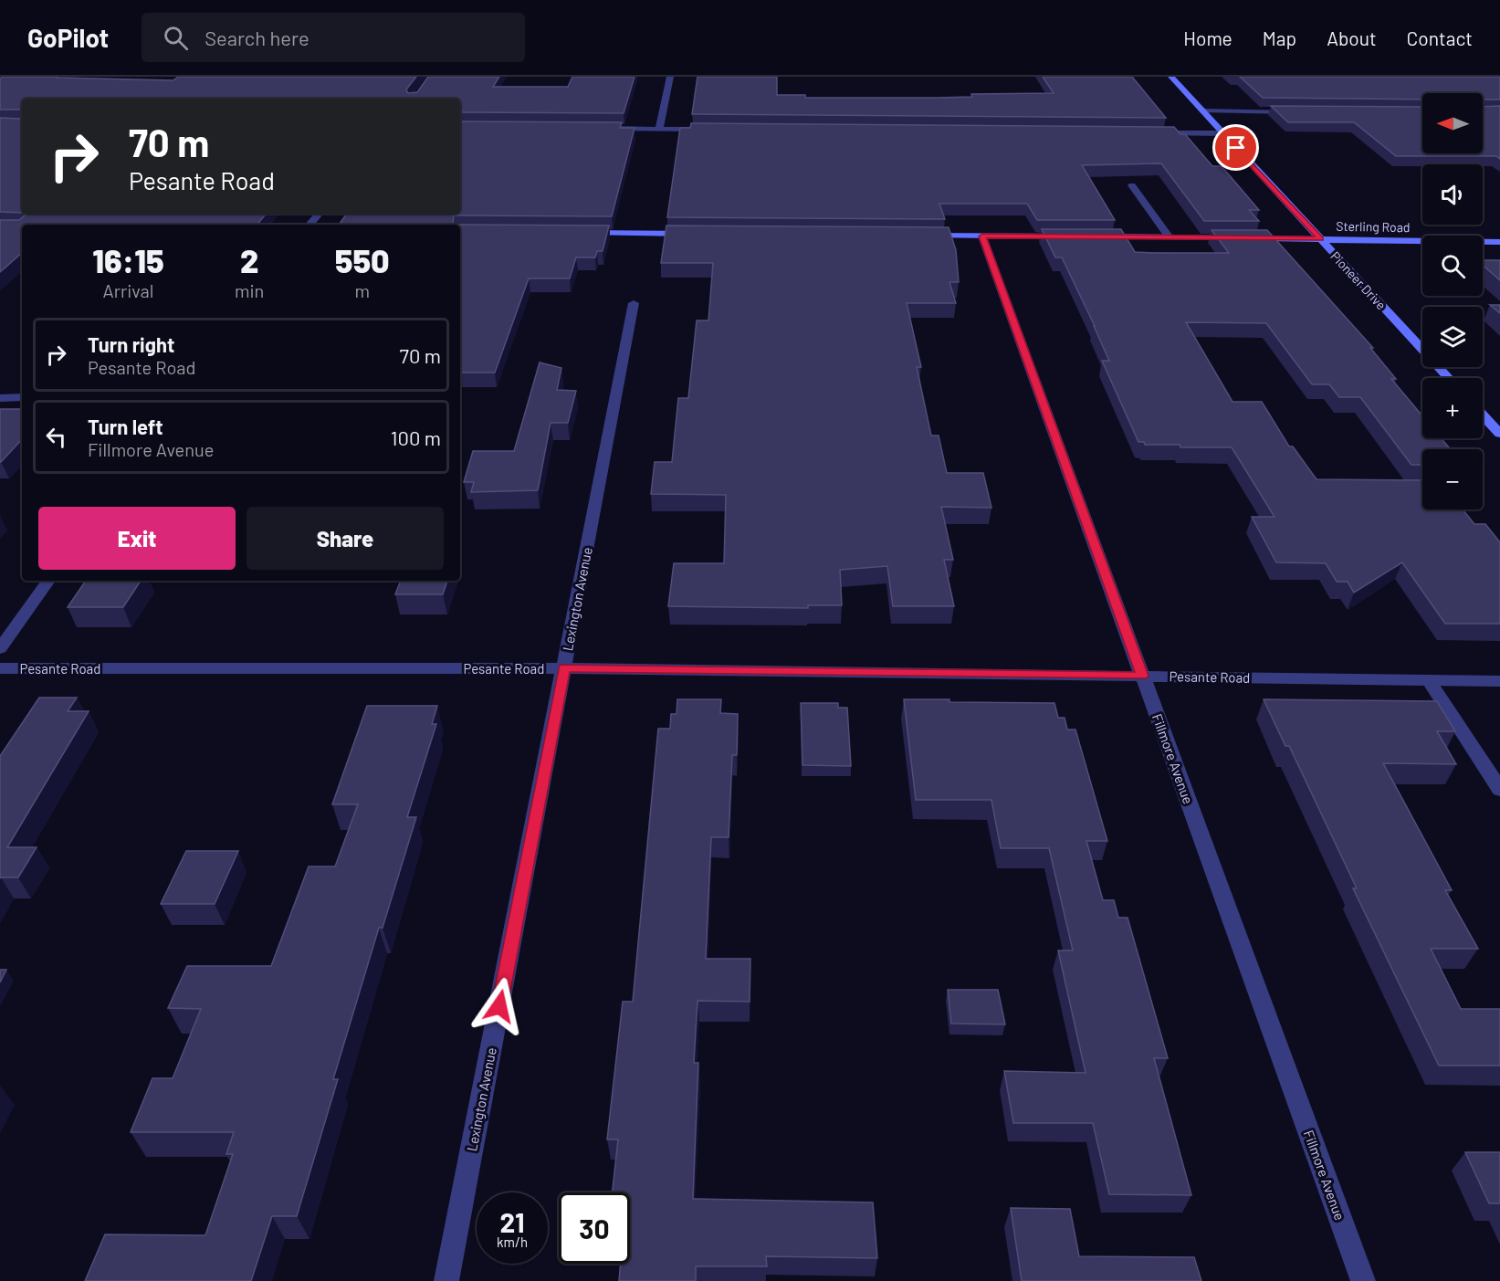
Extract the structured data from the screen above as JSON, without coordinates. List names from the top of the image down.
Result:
{
  "streets": {
    "street": [
      "Sterling Road",
      "Pioneer Drive",
      "Lexington Avenue",
      "Pesante Road",
      "Fillmore Avenue"
    ]
  },
  "crossings": [
    ["Sterling Road", "Pioneer Drive"],
    ["Lexington Avenue", "Pesante Road"],
    ["Pesante Road", "Fillmore Avenue"]
  ],
  "north": "left",
  "page": {
    "header": "GoPilot",
    "search": "Search here",
    "nav": [
      "Home",
      "Map",
      "About",
      "Contact"
    ],
    "map_buttons": ["+", "−"],
    "turn": ["70 m", "Pesante Road"],
    "eta": [
      "16:15",
      "Arrival",
      "2",
      "min",
      "550",
      "m"
    ],
    "list": [
      {
        "name": "Turn right",
        "note": "Pesante Road",
        "value": "70 m"
      },
      {
        "name": "Turn left",
        "note": "Fillmore Avenue",
        "value": "100 m"
      }
    ],
    "buttons": ["Exit", "Share"],
    "speed": "21 km/h",
    "limit": "30"
  }
}
